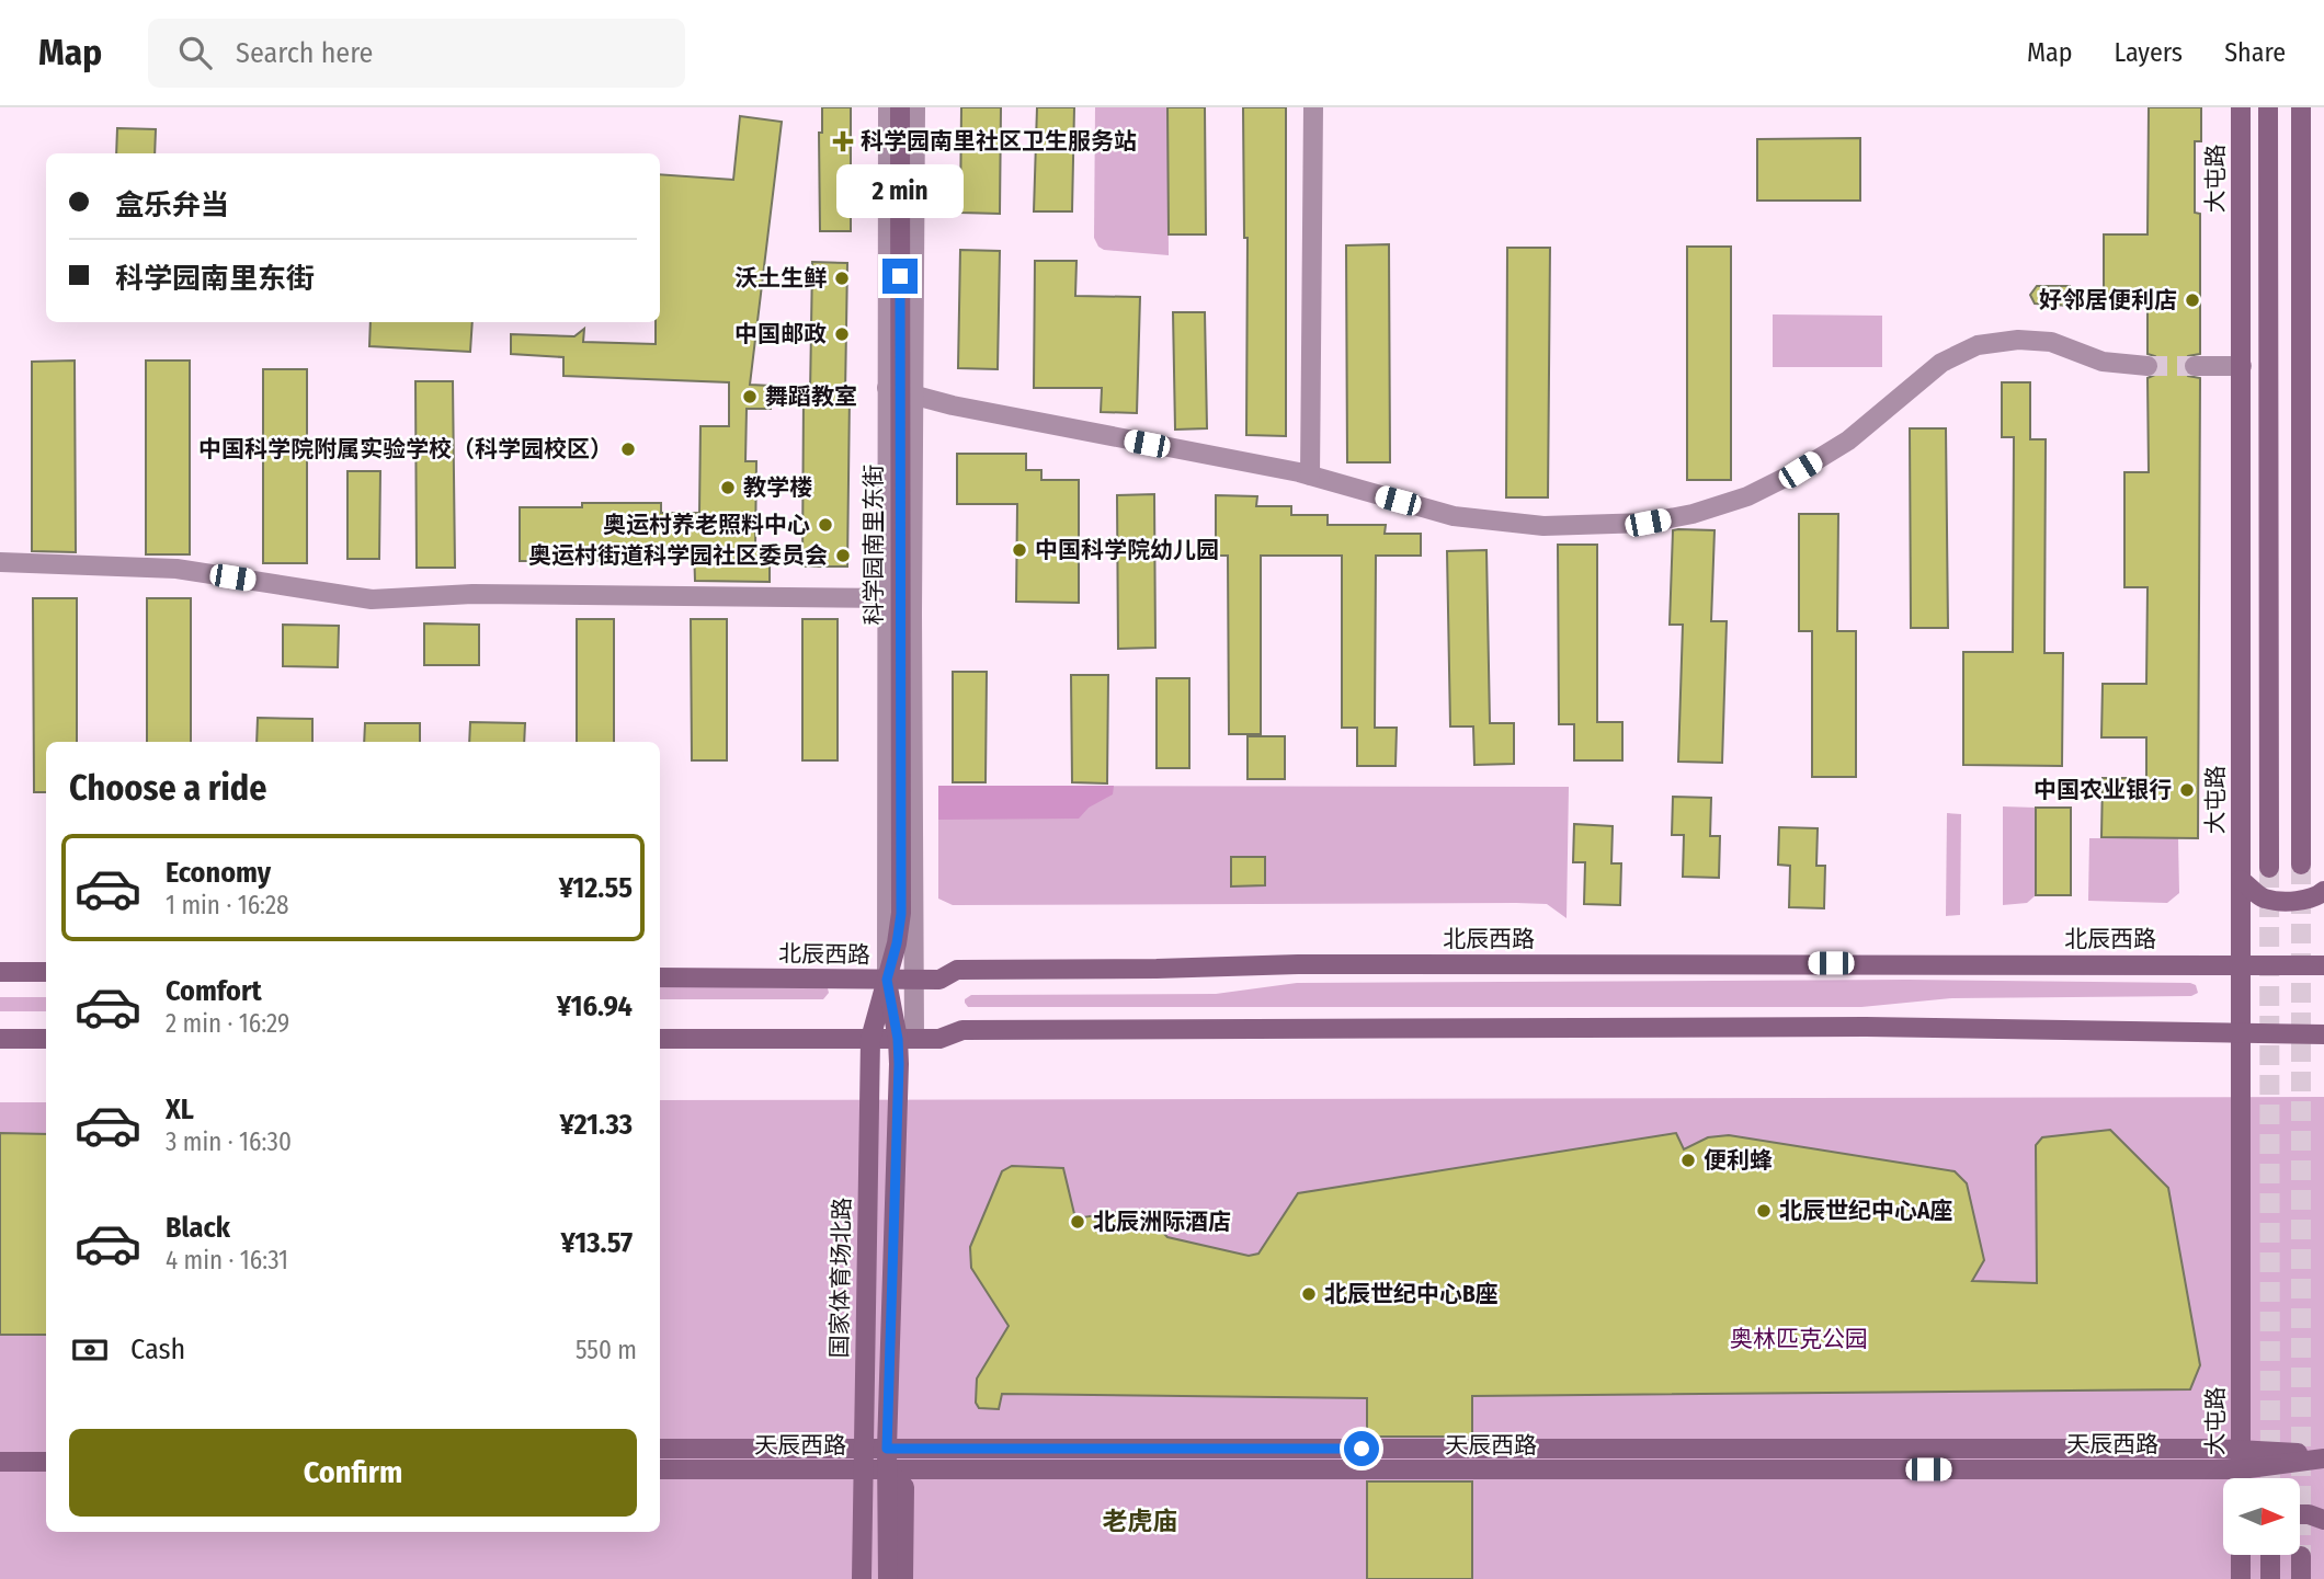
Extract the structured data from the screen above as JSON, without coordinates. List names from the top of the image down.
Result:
{
  "streets": {
    "street": [
      "大屯路",
      "科学园南里东街",
      "北辰西路",
      "国家体育场北路",
      "天辰西路"
    ]
  },
  "crossings": [
    ["大屯路", "北辰西路"],
    ["大屯路", "天辰西路"],
    ["科学园南里东街", "北辰西路"],
    ["国家体育场北路", "天辰西路"]
  ],
  "districts": ["老虎庙"],
  "parks": ["奥林匹克公园"],
  "places": {
    "health": ["科学园南里社区卫生服务站"],
    "other": [
      "沃土生鲜",
      "好邻居便利店",
      "中国邮政",
      "舞蹈教室",
      "中国科学院附属实验学校（科学园校区）",
      "教学楼",
      "奥运村养老照料中心",
      "中国科学院幼儿园",
      "奥运村街道科学园社区委员会",
      "中国农业银行",
      "便利蜂",
      "北辰世纪中心A座",
      "北辰洲际酒店",
      "北辰世纪中心B座"
    ]
  },
  "north": "right",
  "page": {
    "header": "Map",
    "search": "Search here",
    "nav": ["Map", "Layers", "Share"],
    "banner": ["盒乐弁当", "科学园南里东街"],
    "bubble": "2 min",
    "heading": "Choose a ride",
    "list": [
      {
        "name": "Economy",
        "note": "1 min · 16:28",
        "value": "¥12.55"
      },
      {
        "name": "Comfort",
        "note": "2 min · 16:29",
        "value": "¥16.94"
      },
      {
        "name": "XL",
        "note": "3 min · 16:30",
        "value": "¥21.33"
      },
      {
        "name": "Black",
        "note": "4 min · 16:31",
        "value": "¥13.57"
      }
    ],
    "pay": ["Cash", "550 m"],
    "buttons": "Confirm"
  }
}
